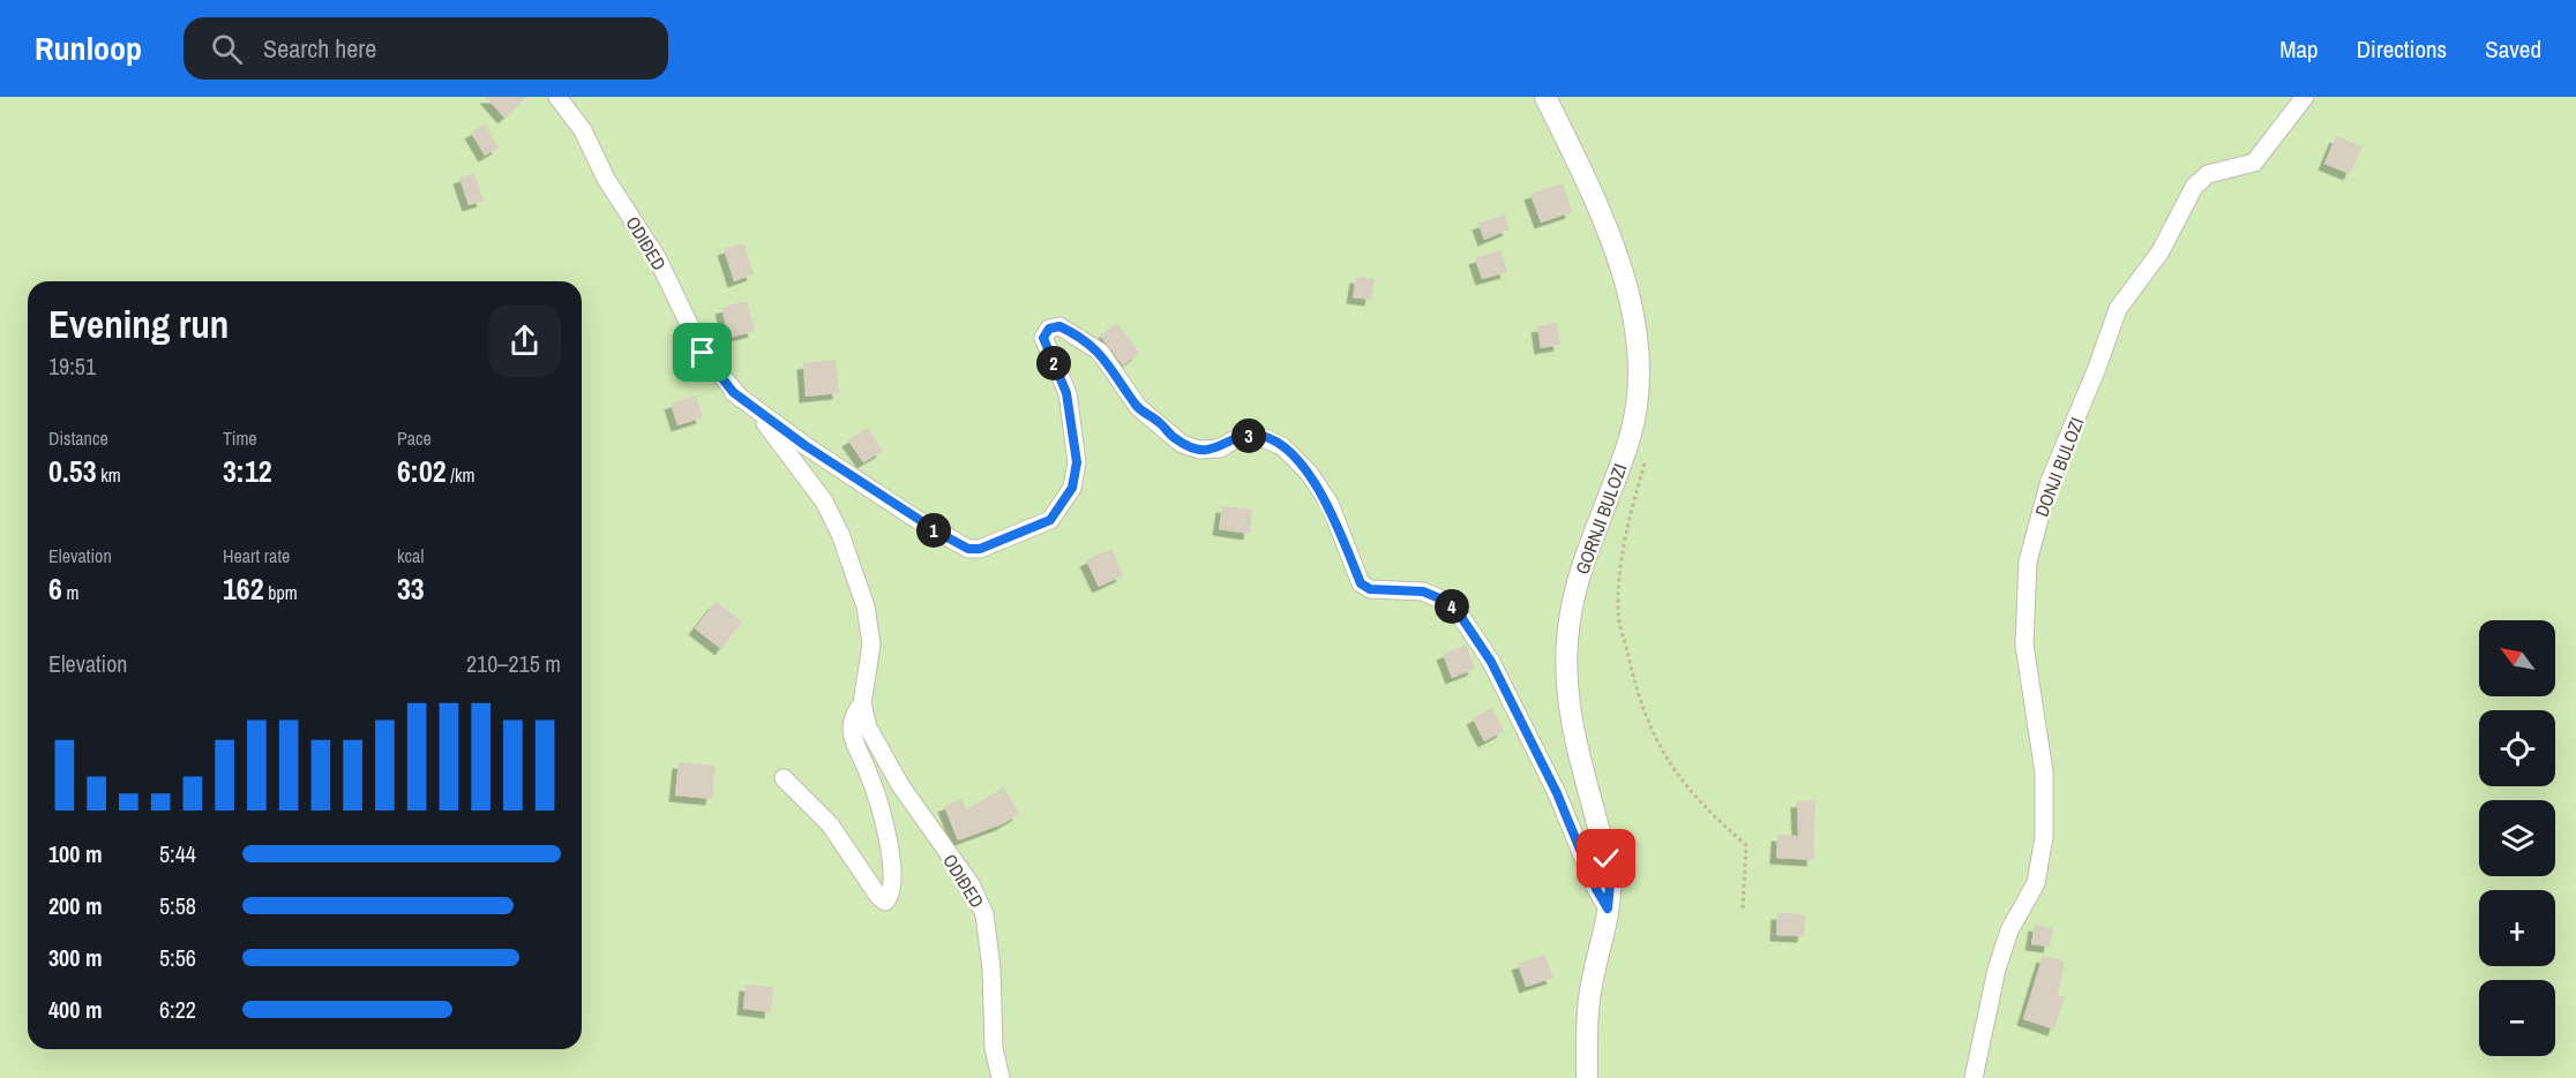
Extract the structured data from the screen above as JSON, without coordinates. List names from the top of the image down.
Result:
{
  "streets": {
    "street": ["ODIĐED", "DONJI BULOZI", "GORNJI BULOZI"]
  },
  "crossings": [
    ["ODIĐED", "GORNJI BULOZI"]
  ],
  "north": "top left",
  "page": {
    "header": "Runloop",
    "search": "Search here",
    "nav": ["Map", "Directions", "Saved"],
    "heading": ["Evening run", "19:51"],
    "pins": [
      "2",
      "3",
      "1",
      "4"
    ],
    "stats": [
      ["Distance", "0.53 km"],
      ["Time", "3:12"],
      ["Pace", "6:02 /km"],
      ["Elevation", "6 m"],
      ["Heart rate", "162 bpm"],
      ["kcal", "33"]
    ],
    "map_buttons": ["+", "−"],
    "chart": ["Elevation", "210–215 m"],
    "list": [
      {
        "name": "100 m",
        "note": "5:44"
      },
      {
        "name": "200 m",
        "note": "5:58"
      },
      {
        "name": "300 m",
        "note": "5:56"
      },
      {
        "name": "400 m",
        "note": "6:22"
      }
    ]
  }
}
